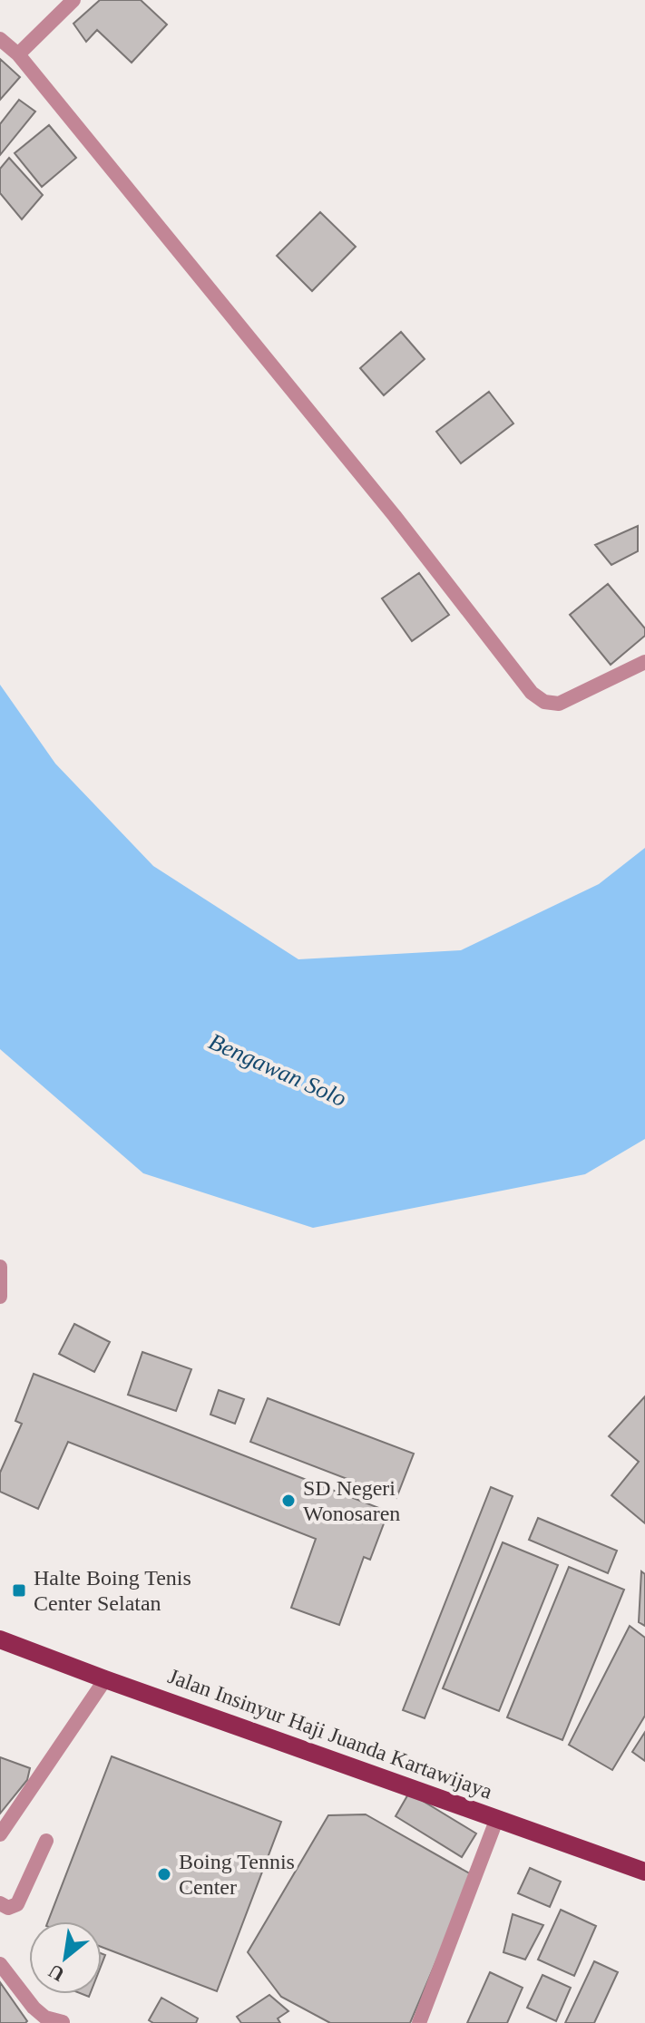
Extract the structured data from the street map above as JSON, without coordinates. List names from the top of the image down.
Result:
{
  "streets": {
    "main road": ["Jalan Insinyur Haji Juanda Kartawijaya"]
  },
  "water": ["Bengawan Solo"],
  "places": {
    "other": ["SD Negeri Wonosaren", "Boing Tennis Center"],
    "transit": ["Halte Boing Tenis Center Selatan"]
  },
  "north": "bottom left"
}
